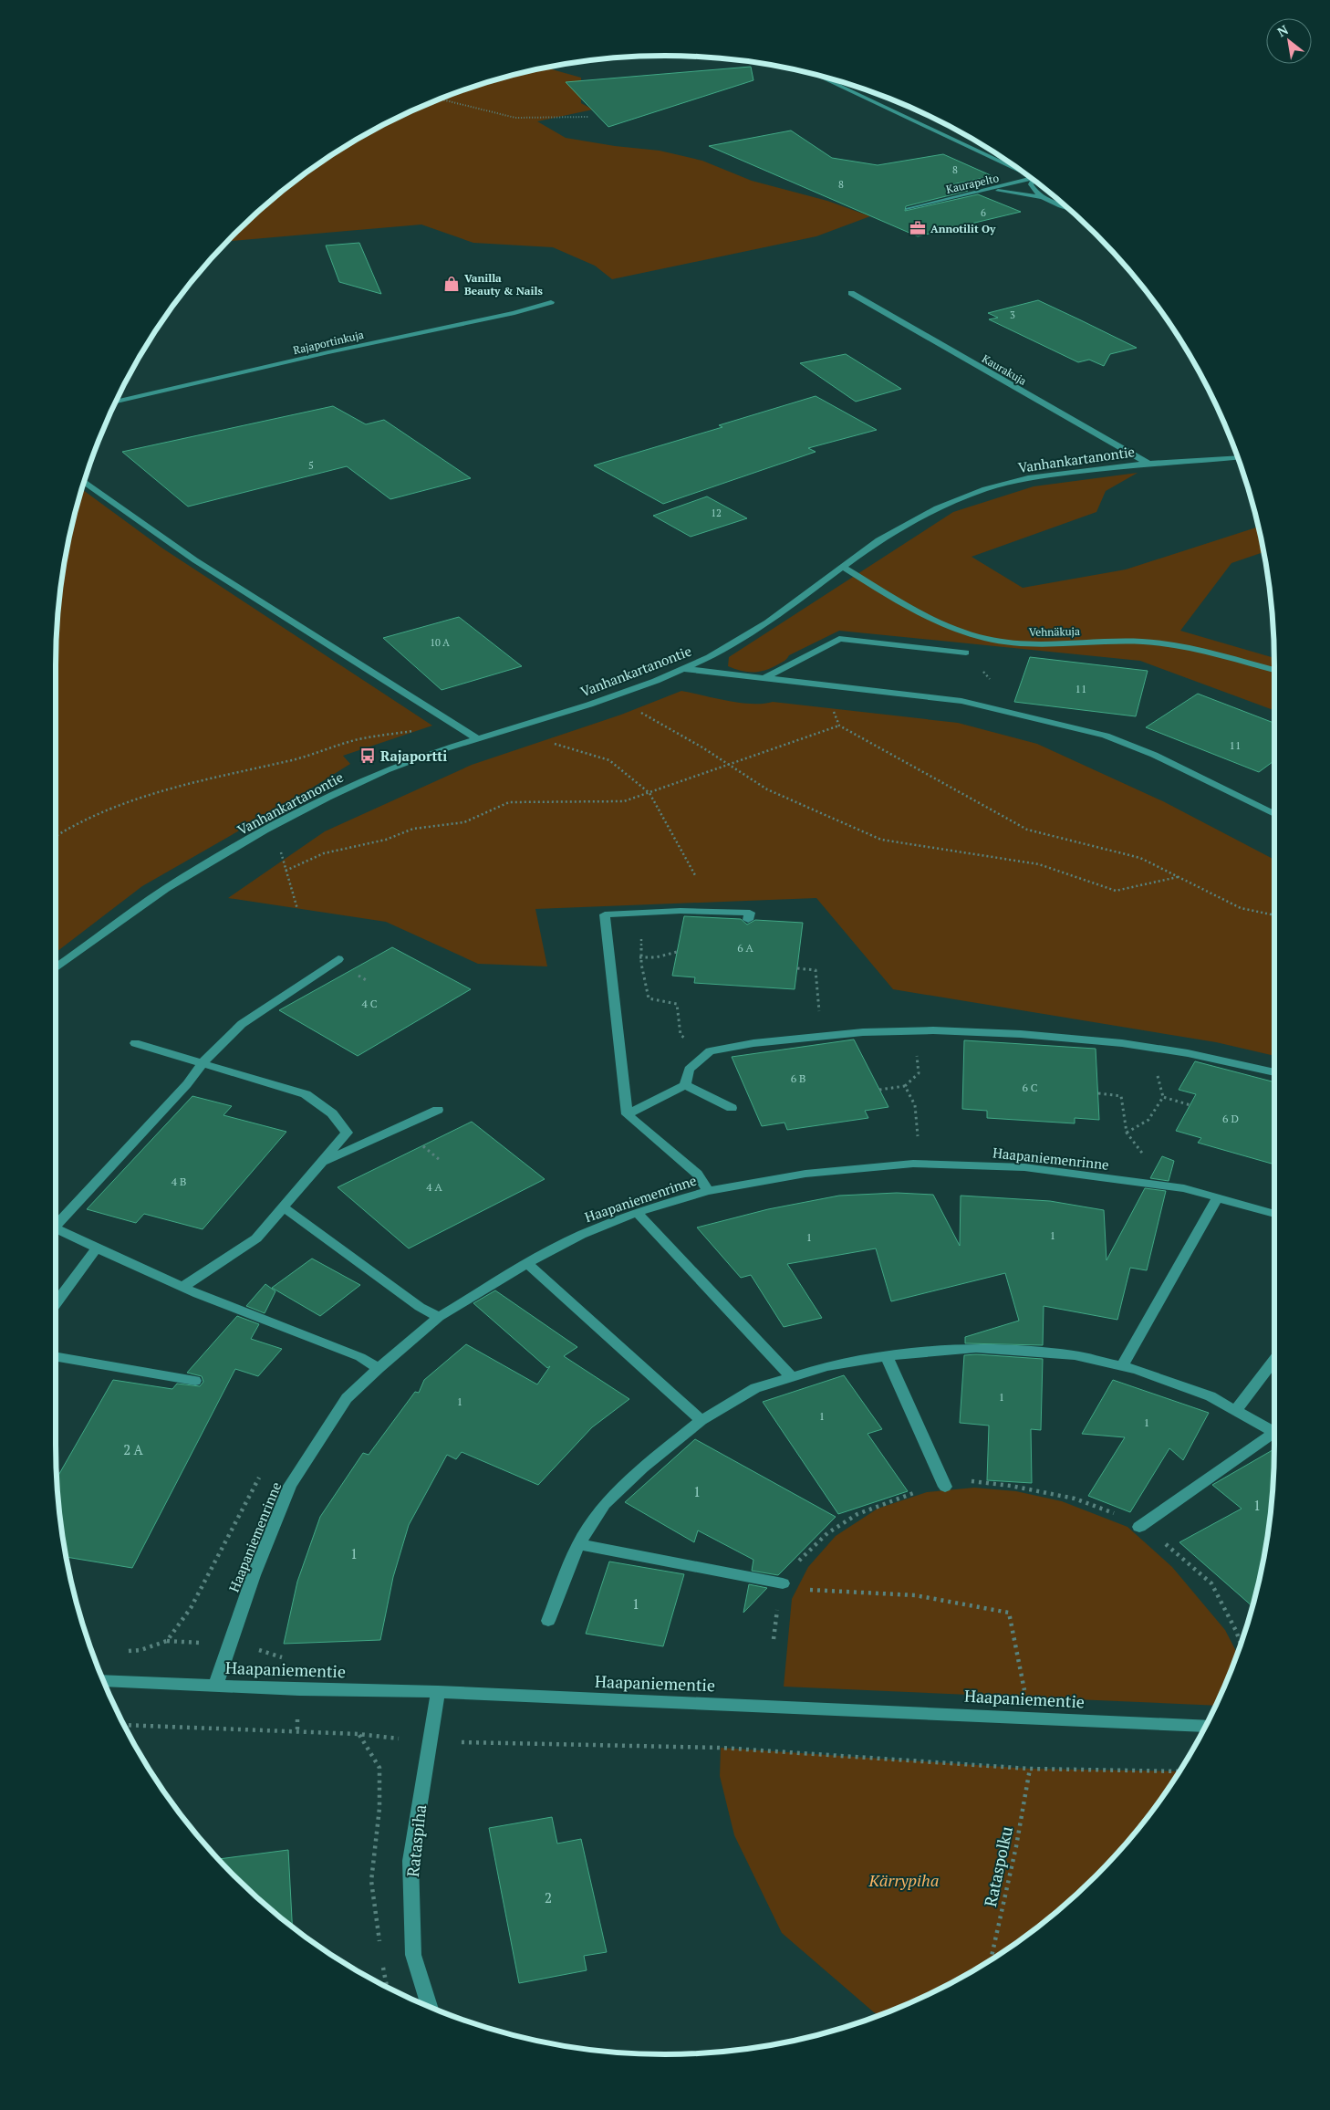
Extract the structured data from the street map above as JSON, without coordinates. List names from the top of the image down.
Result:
{
  "streets": {
    "street": [
      "Kaurapelto",
      "Rajaportinkuja",
      "Kaurakuja",
      "Vanhankartanontie",
      "Vehnäkuja",
      "Haapaniemenrinne",
      "Haapaniementie",
      "Rataspiha"
    ],
    "path": ["Rataspolku"]
  },
  "crossings": [
    ["Kaurakuja", "Vanhankartanontie"],
    ["Vanhankartanontie", "Vehnäkuja"],
    ["Haapaniemenrinne", "Haapaniementie"],
    ["Haapaniementie", "Rataspiha"]
  ],
  "parks": ["Kärrypiha"],
  "places": {
    "office": ["Annotilit Oy"],
    "shop": ["Vanilla Beauty & Nails"],
    "bus stop": ["Rajaportti"]
  },
  "house_numbers": [
    "8",
    "8",
    "6",
    "3",
    "5",
    "12",
    "10 A",
    "11",
    "11",
    "6 A",
    "4 C",
    "6 B",
    "6 C",
    "6 D",
    "4 B",
    "4 A",
    "1",
    "1",
    "1",
    "1",
    "1",
    "1",
    "2 A",
    "1",
    "1",
    "1",
    "1",
    "2"
  ],
  "north": "top left"
}
